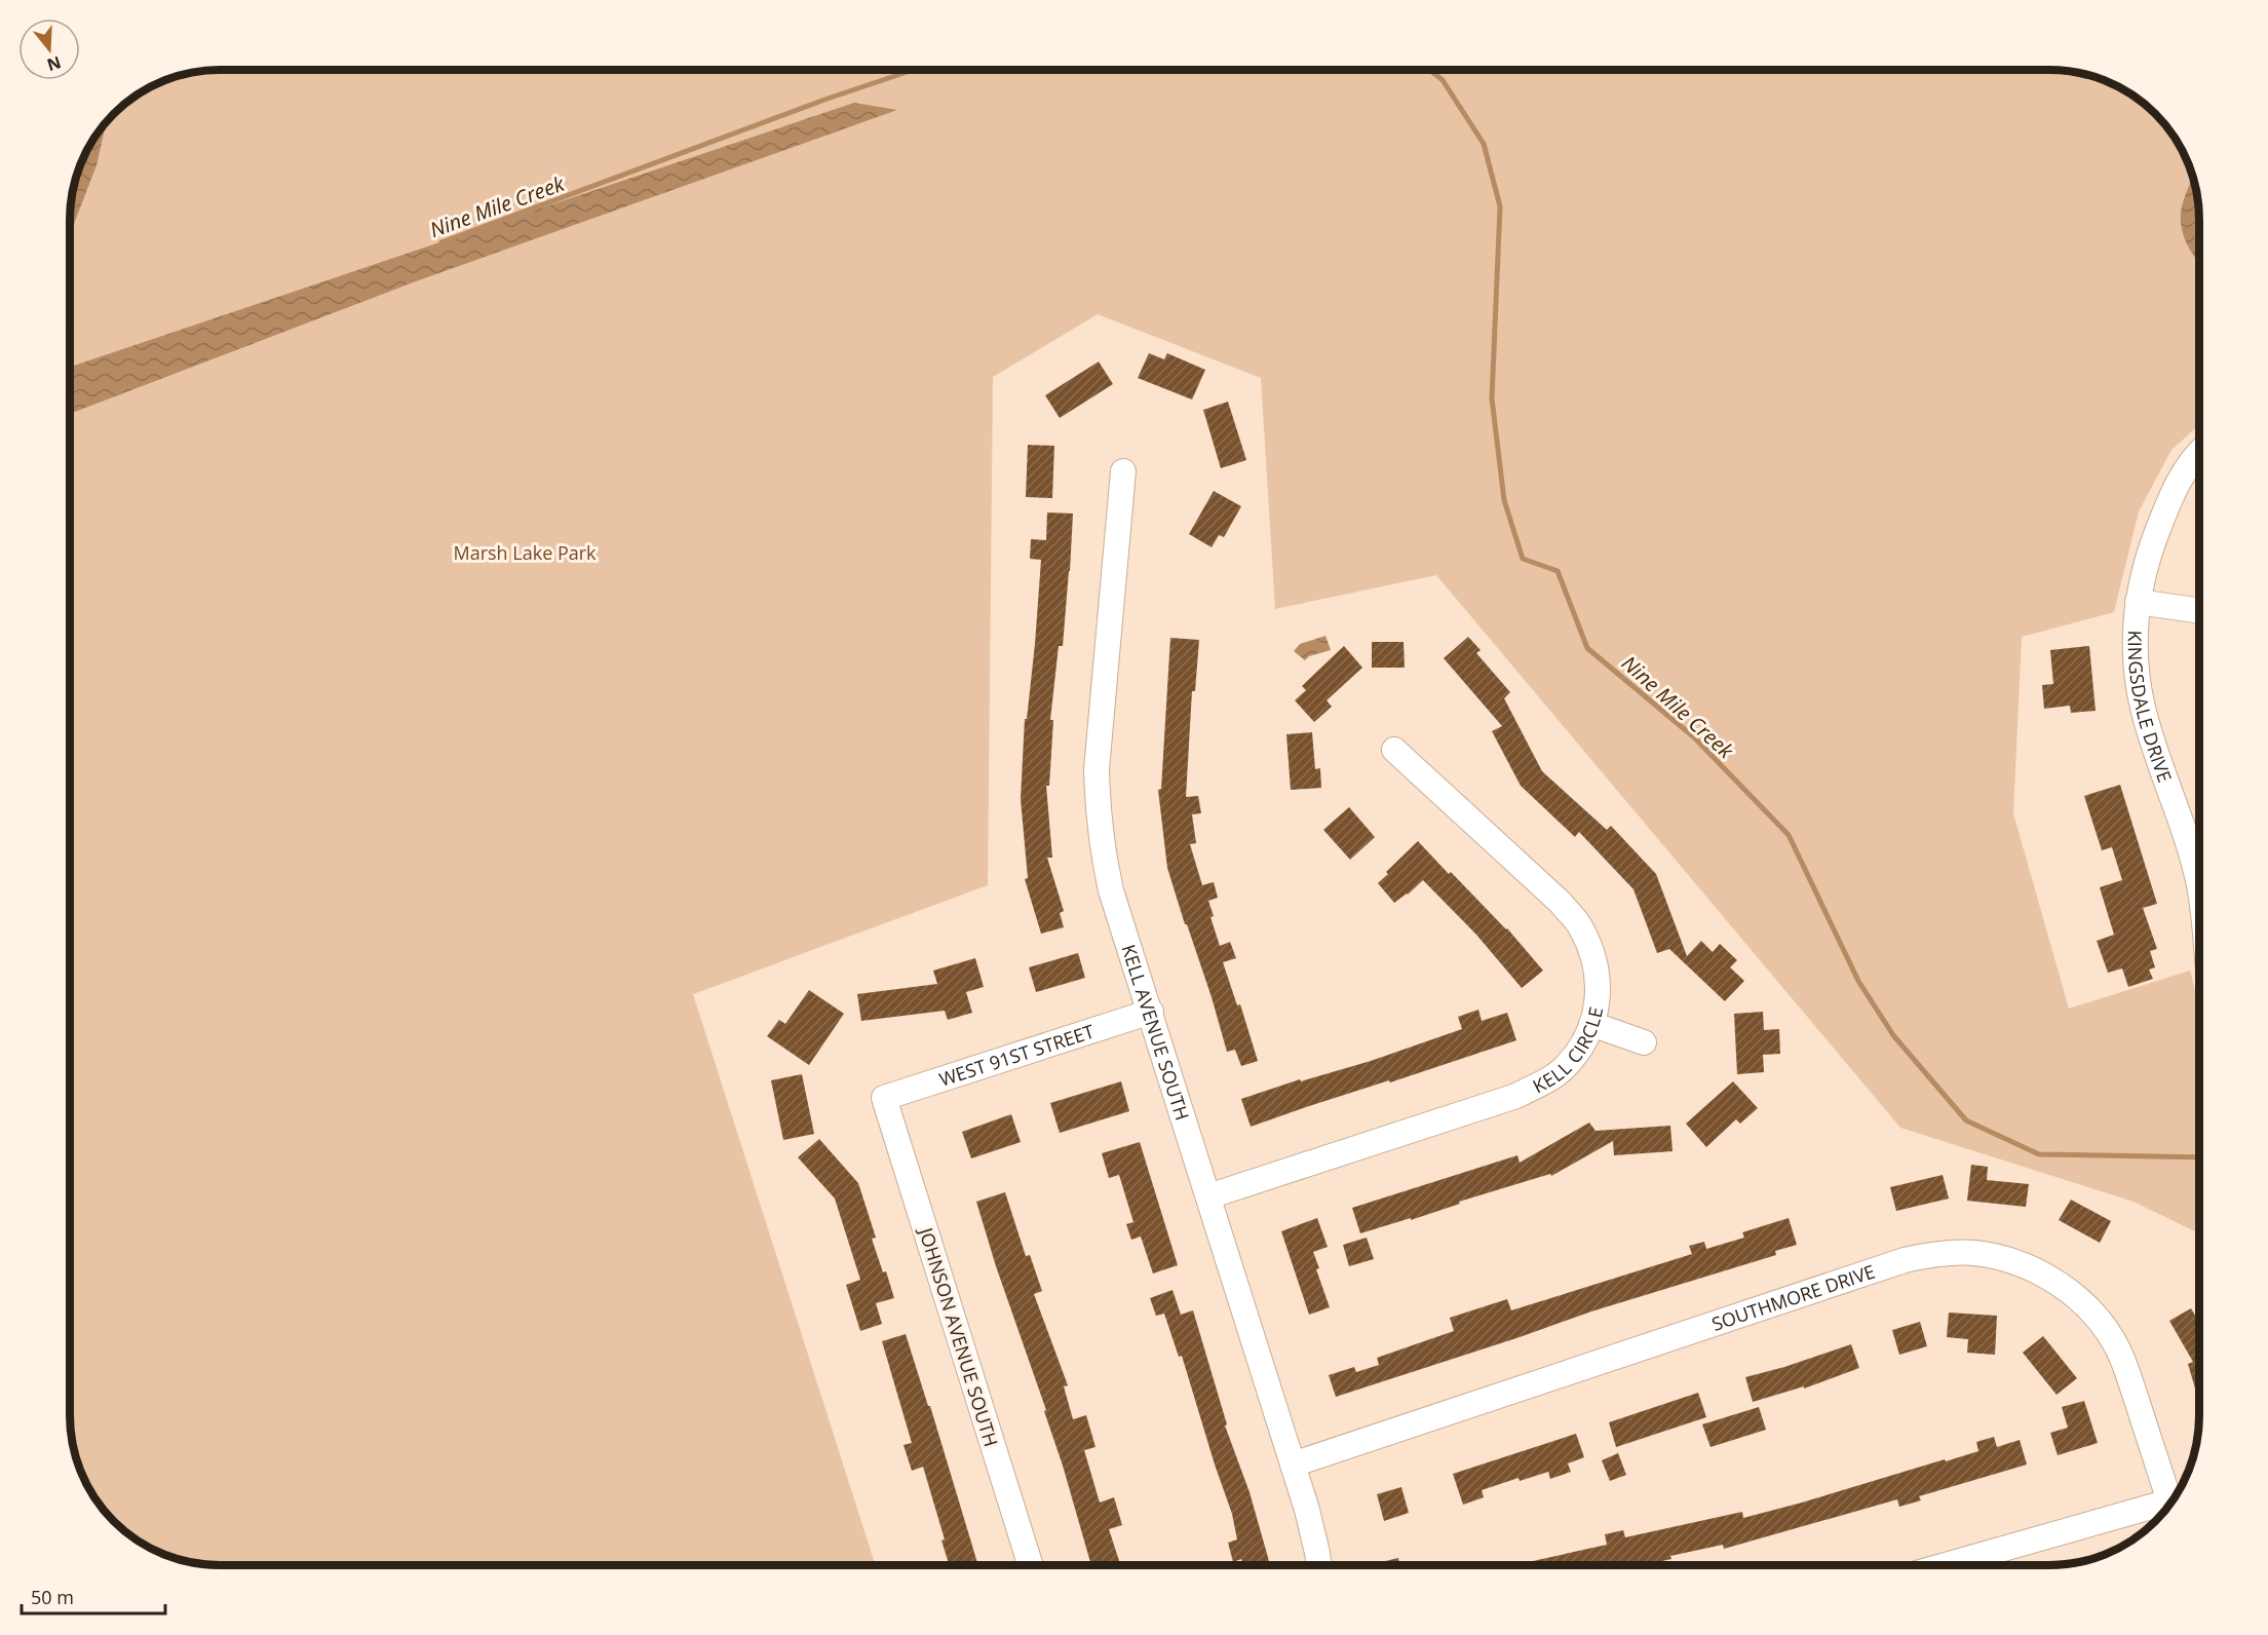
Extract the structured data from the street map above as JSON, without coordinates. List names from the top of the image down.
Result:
{
  "streets": {
    "street": [
      "KINGSDALE DRIVE",
      "KELL AVENUE SOUTH",
      "KELL CIRCLE",
      "WEST 91ST STREET",
      "SOUTHMORE DRIVE",
      "JOHNSON AVENUE SOUTH"
    ]
  },
  "crossings": [
    ["KELL AVENUE SOUTH", "KELL CIRCLE"],
    ["KELL AVENUE SOUTH", "WEST 91ST STREET"],
    ["KELL AVENUE SOUTH", "SOUTHMORE DRIVE"],
    ["WEST 91ST STREET", "JOHNSON AVENUE SOUTH"]
  ],
  "water": ["Nine Mile Creek"],
  "parks": ["Marsh Lake Park"],
  "scale_bar": "50 m",
  "north": "bottom"
}
